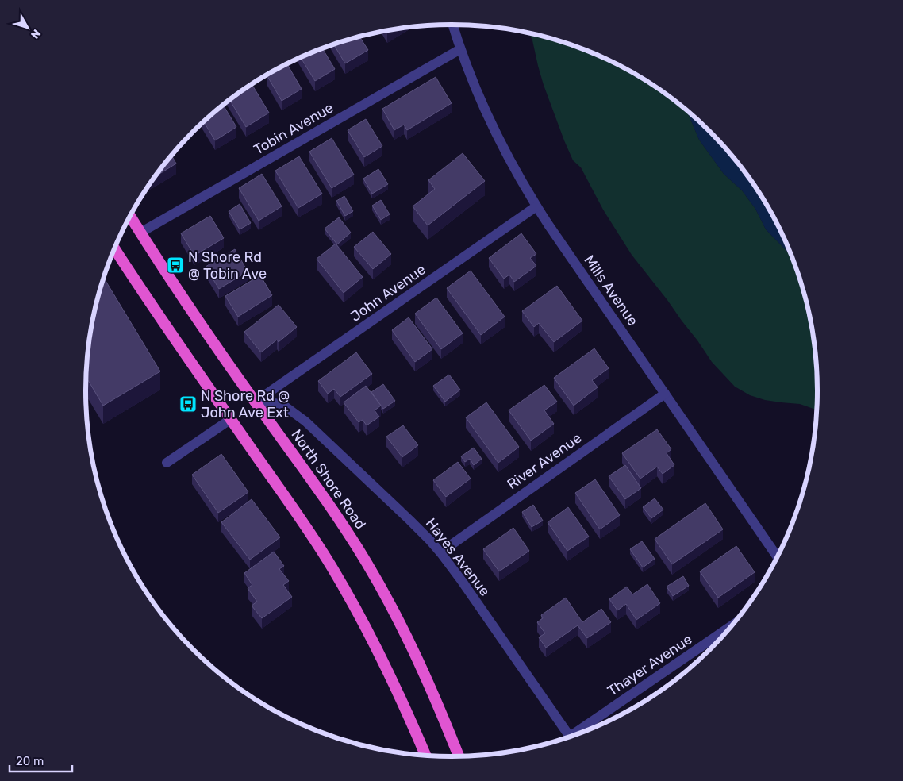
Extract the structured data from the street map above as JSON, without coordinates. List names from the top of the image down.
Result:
{
  "streets": {
    "highway": ["North Shore Road"],
    "street": [
      "Tobin Avenue",
      "Mills Avenue",
      "John Avenue",
      "River Avenue",
      "Hayes Avenue",
      "Thayer Avenue"
    ]
  },
  "crossings": [
    ["Tobin Avenue", "Mills Avenue"],
    ["Tobin Avenue", "North Shore Road"],
    ["Mills Avenue", "John Avenue"],
    ["Mills Avenue", "River Avenue"],
    ["John Avenue", "North Shore Road"],
    ["John Avenue", "Hayes Avenue"],
    ["River Avenue", "Hayes Avenue"],
    ["North Shore Road", "Hayes Avenue"]
  ],
  "places": {
    "bus stop": ["N Shore Rd @ Tobin Ave", "N Shore Rd @ John Ave Ext"]
  },
  "scale_bar": "20 m",
  "north": "bottom right"
}
